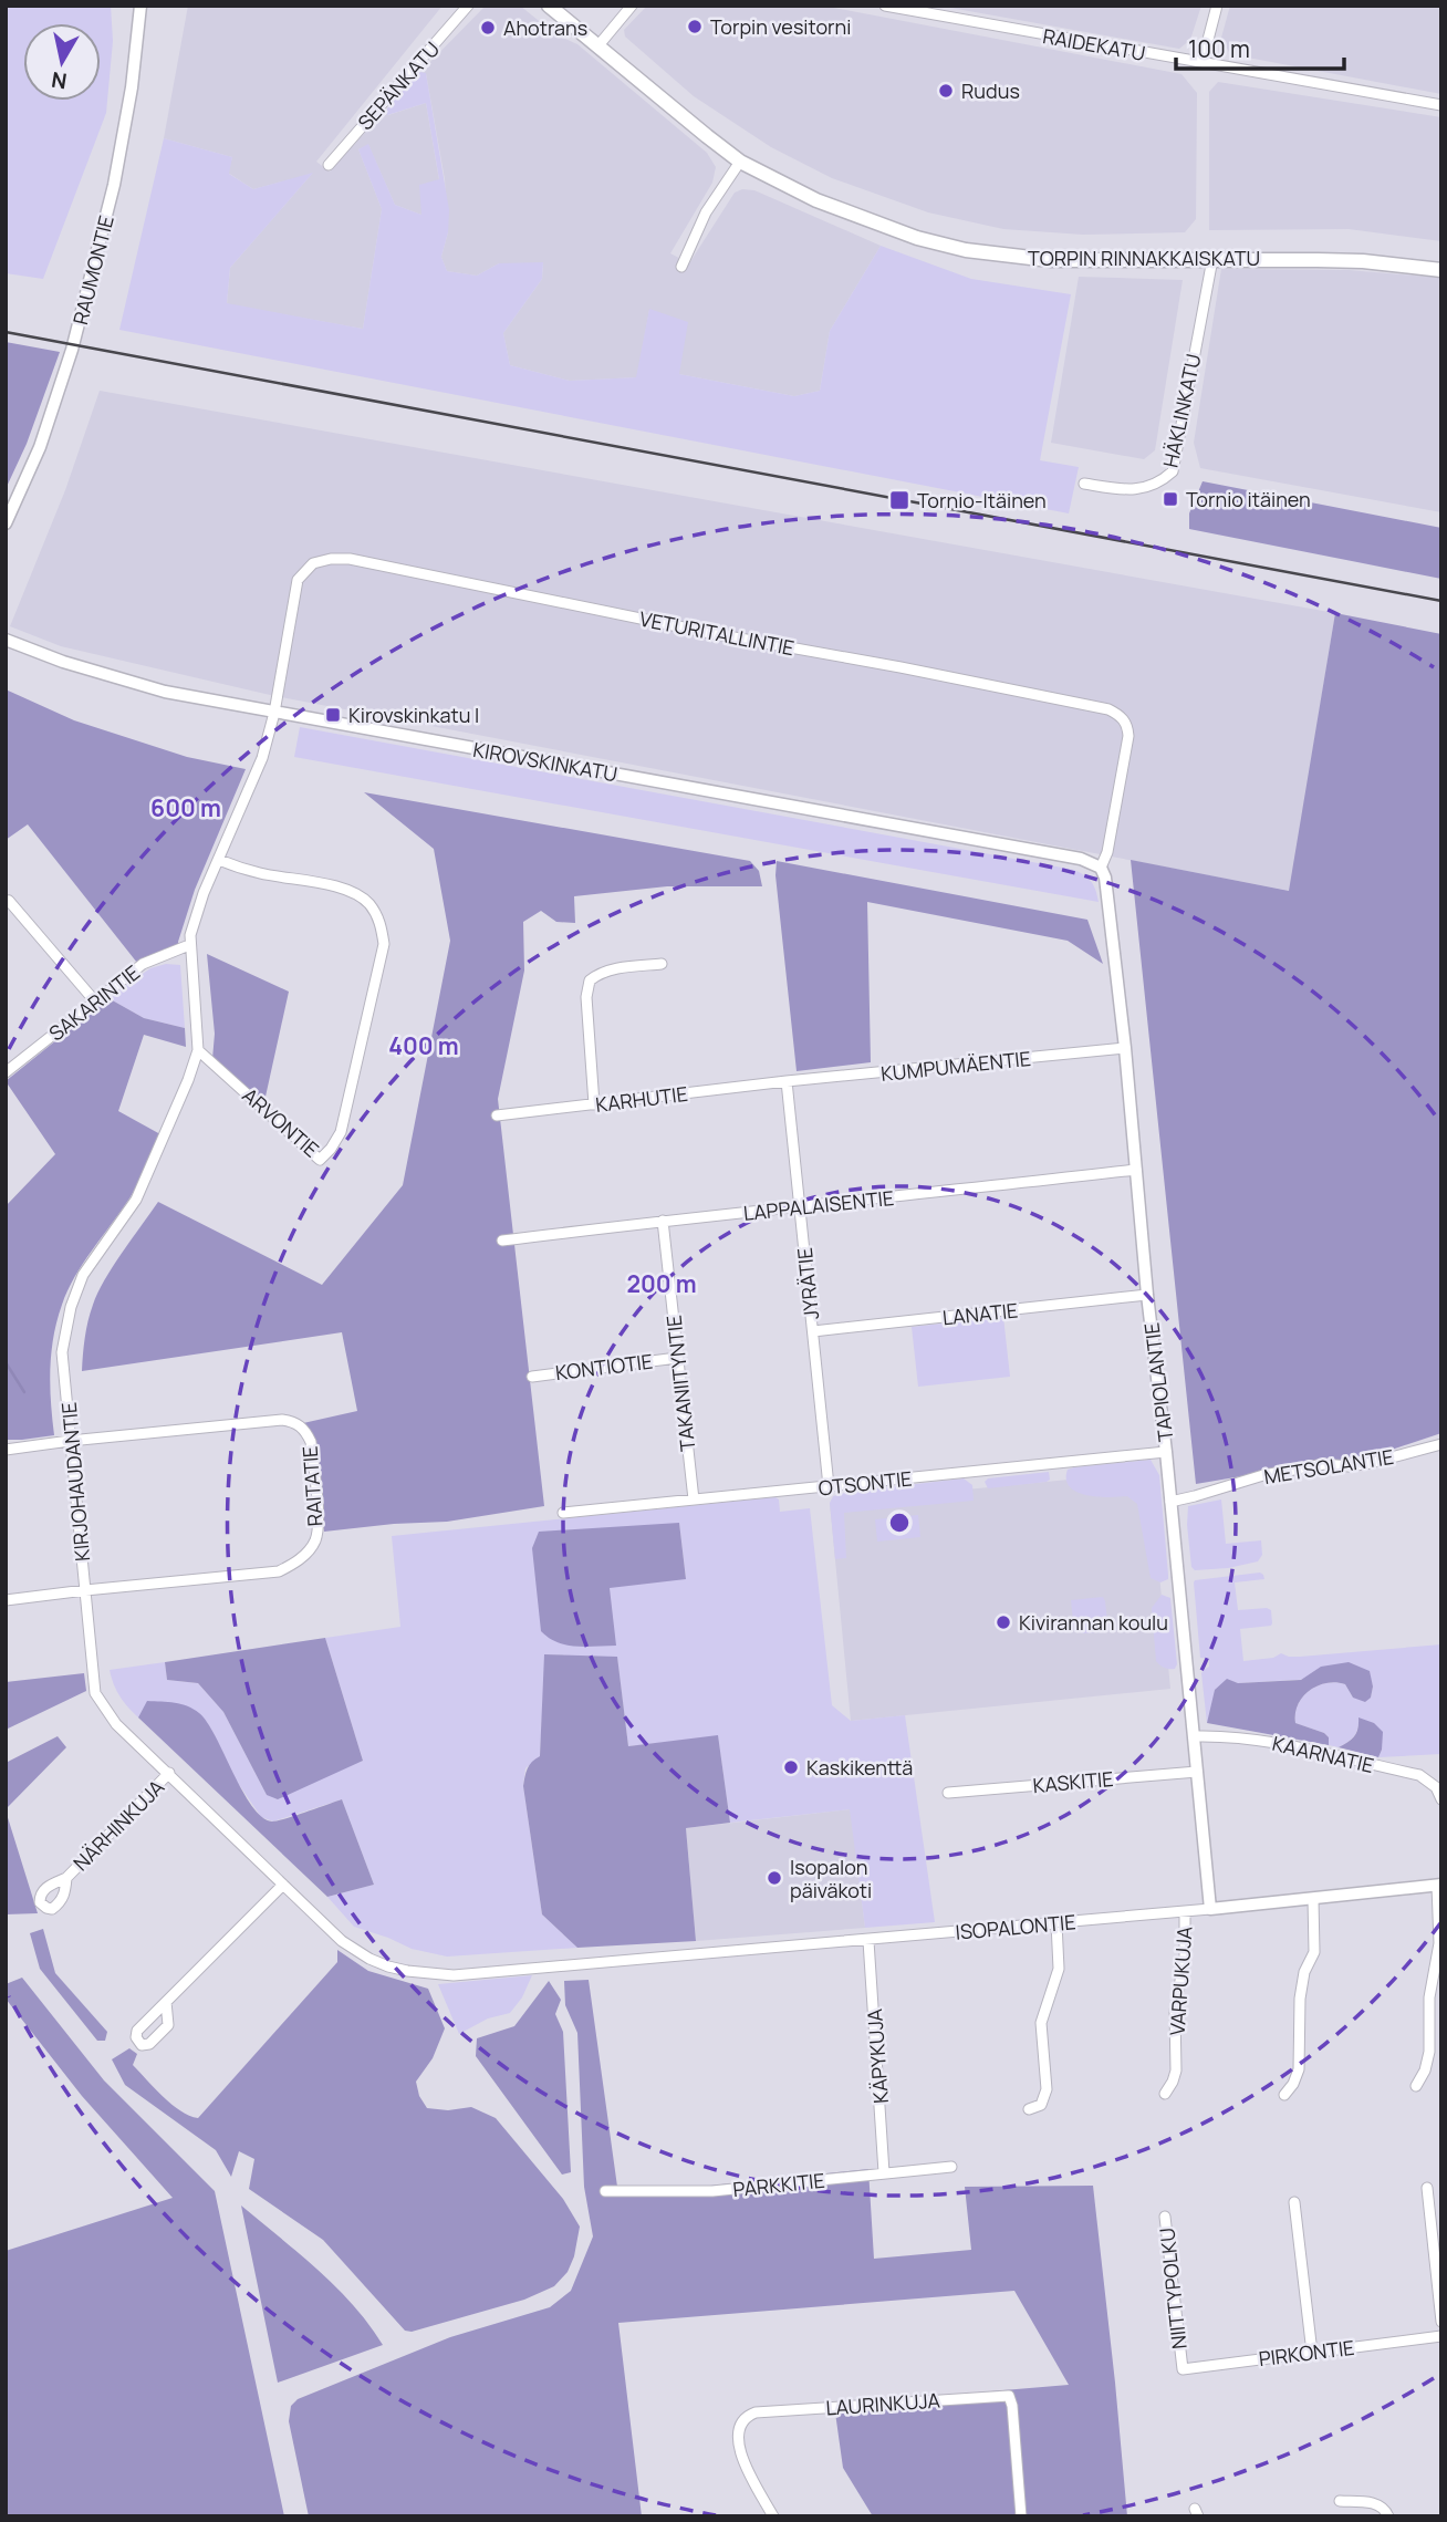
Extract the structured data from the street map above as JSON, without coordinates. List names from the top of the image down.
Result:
{
  "streets": {
    "main road": ["TORPIN RINNAKKAISKATU"],
    "street": [
      "RAIDEKATU",
      "SEPÄNKATU",
      "RAUMONTIE",
      "HÄKLINKATU",
      "VETURITALLINTIE",
      "KIROVSKINKATU",
      "SAKARINTIE",
      "KUMPUMÄENTIE",
      "KARHUTIE",
      "ARVONTIE",
      "LAPPALAISENTIE",
      "JYRÄTIE",
      "LANATIE",
      "KONTIOTIE",
      "TAPIOLANTIE",
      "TAKANIITYNTIE",
      "METSOLANTIE",
      "KIRJOHAUDANTIE",
      "OTSONTIE",
      "RAITATIE",
      "KAARNATIE",
      "KASKITIE",
      "NÄRHINKUJA",
      "ISOPALONTIE",
      "VARPUKUJA",
      "KÄPYKUJA",
      "PARKKITIE",
      "NIITTYPOLKU",
      "PIRKONTIE",
      "LAURINKUJA"
    ]
  },
  "crossings": [
    ["TORPIN RINNAKKAISKATU", "HÄKLINKATU"],
    ["VETURITALLINTIE", "KIROVSKINKATU"],
    ["VETURITALLINTIE", "TAPIOLANTIE"],
    ["VETURITALLINTIE", "KIRJOHAUDANTIE"],
    ["KIROVSKINKATU", "TAPIOLANTIE"],
    ["KIROVSKINKATU", "KIRJOHAUDANTIE"],
    ["SAKARINTIE", "KIRJOHAUDANTIE"],
    ["KUMPUMÄENTIE", "KARHUTIE"],
    ["KUMPUMÄENTIE", "JYRÄTIE"],
    ["KUMPUMÄENTIE", "TAPIOLANTIE"],
    ["KARHUTIE", "JYRÄTIE"],
    ["ARVONTIE", "KIRJOHAUDANTIE"],
    ["LAPPALAISENTIE", "JYRÄTIE"],
    ["LAPPALAISENTIE", "TAPIOLANTIE"],
    ["LAPPALAISENTIE", "TAKANIITYNTIE"],
    ["JYRÄTIE", "LANATIE"],
    ["JYRÄTIE", "OTSONTIE"],
    ["LANATIE", "TAPIOLANTIE"],
    ["KONTIOTIE", "TAKANIITYNTIE"],
    ["TAPIOLANTIE", "METSOLANTIE"],
    ["TAPIOLANTIE", "OTSONTIE"],
    ["TAPIOLANTIE", "KAARNATIE"],
    ["TAPIOLANTIE", "KASKITIE"],
    ["TAPIOLANTIE", "ISOPALONTIE"],
    ["TAKANIITYNTIE", "OTSONTIE"],
    ["KIRJOHAUDANTIE", "RAITATIE"],
    ["KIRJOHAUDANTIE", "NÄRHINKUJA"],
    ["KIRJOHAUDANTIE", "ISOPALONTIE"],
    ["ISOPALONTIE", "VARPUKUJA"],
    ["ISOPALONTIE", "KÄPYKUJA"],
    ["KÄPYKUJA", "PARKKITIE"],
    ["NIITTYPOLKU", "PIRKONTIE"]
  ],
  "places": {
    "other": [
      "Torpin vesitorni",
      "Ahotrans",
      "Rudus",
      "Kivirannan koulu",
      "Kaskikenttä",
      "Isopalon päiväkoti"
    ],
    "transit": ["Tornio itäinen", "Tornio-Itäinen", "Kirovskinkatu I"]
  },
  "scale_bar": "100 m",
  "north": "bottom",
  "rings": ["600 m", "400 m", "200 m"]
}
